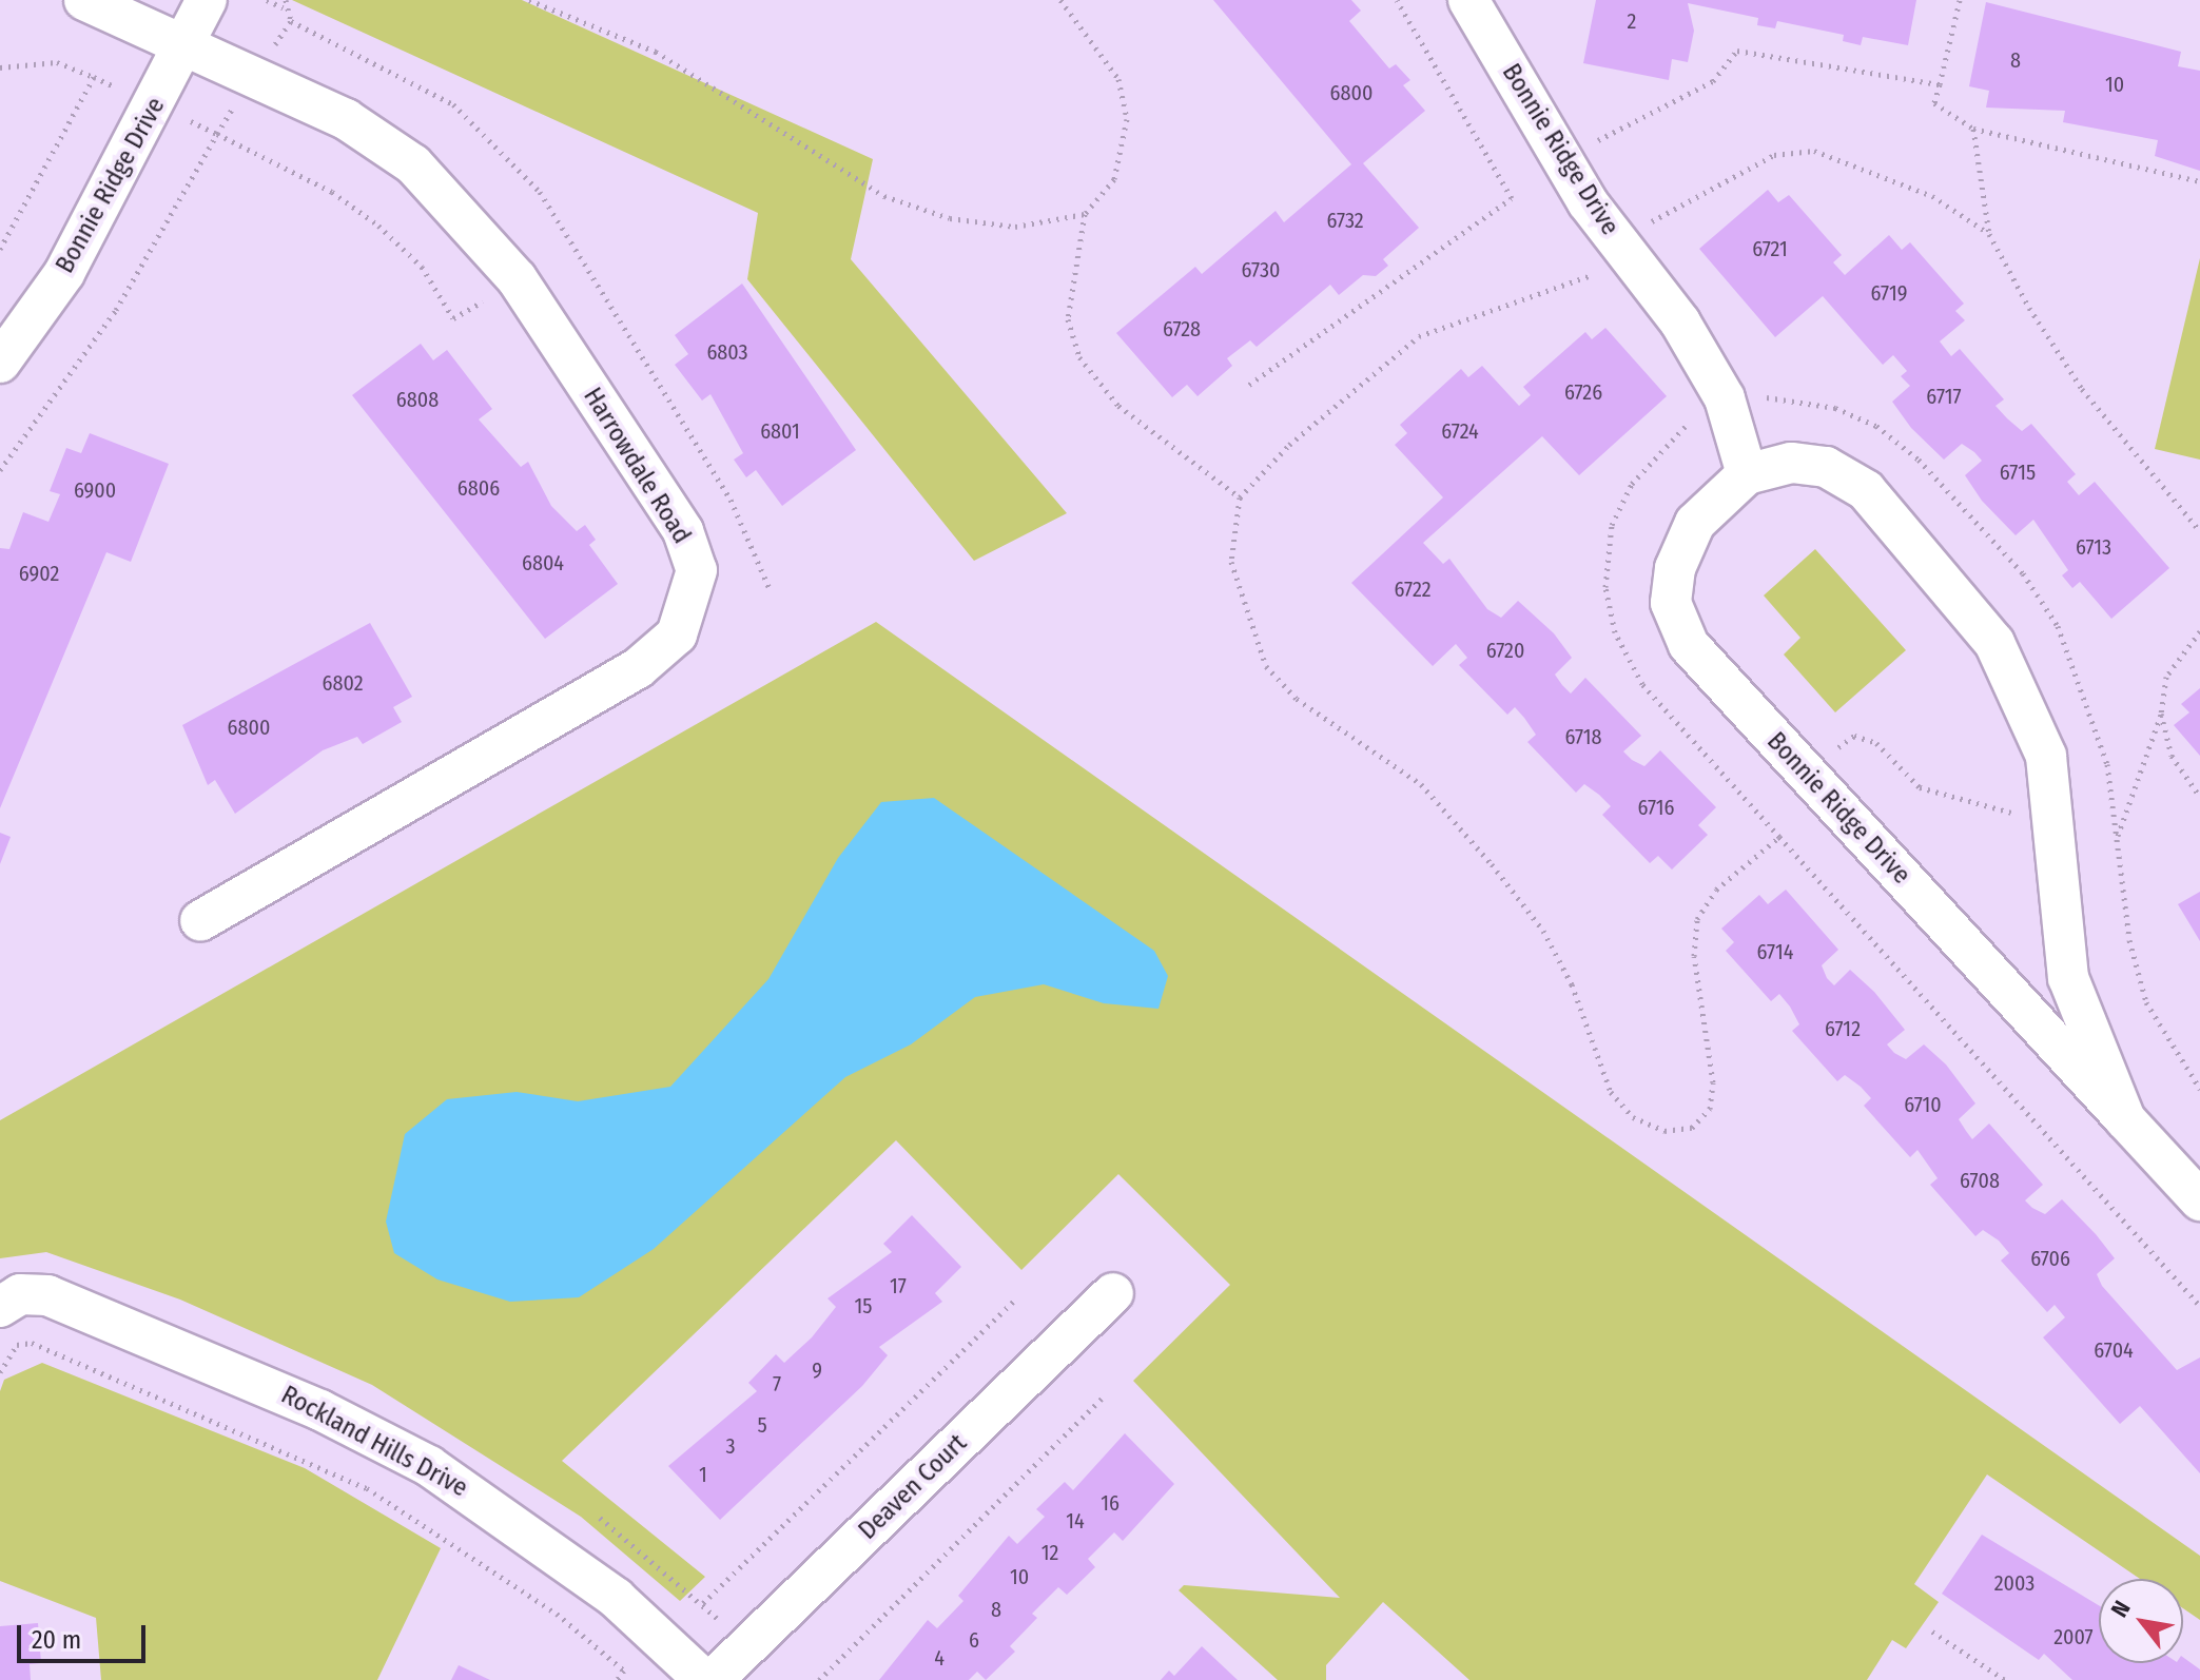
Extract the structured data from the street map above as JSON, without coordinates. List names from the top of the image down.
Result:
{
  "streets": {
    "street": [
      "Bonnie Ridge Drive",
      "Harrowdale Road",
      "Rockland Hills Drive",
      "Deaven Court"
    ]
  },
  "crossings": [
    ["Bonnie Ridge Drive", "Harrowdale Road"]
  ],
  "house_numbers": [
    "2",
    "8",
    "10",
    "6800",
    "6732",
    "6721",
    "6730",
    "6719",
    "6728",
    "6803",
    "6726",
    "6717",
    "6808",
    "6801",
    "6724",
    "6715",
    "6806",
    "6900",
    "6713",
    "6804",
    "6902",
    "6722",
    "6720",
    "6802",
    "6800",
    "6718",
    "6716",
    "6714",
    "6712",
    "6710",
    "6708",
    "6706",
    "17",
    "15",
    "6704",
    "9",
    "7",
    "5",
    "3",
    "1",
    "16",
    "14",
    "12",
    "10",
    "2003",
    "8",
    "2007",
    "6",
    "4"
  ],
  "scale_bar": "20 m",
  "north": "top left"
}
